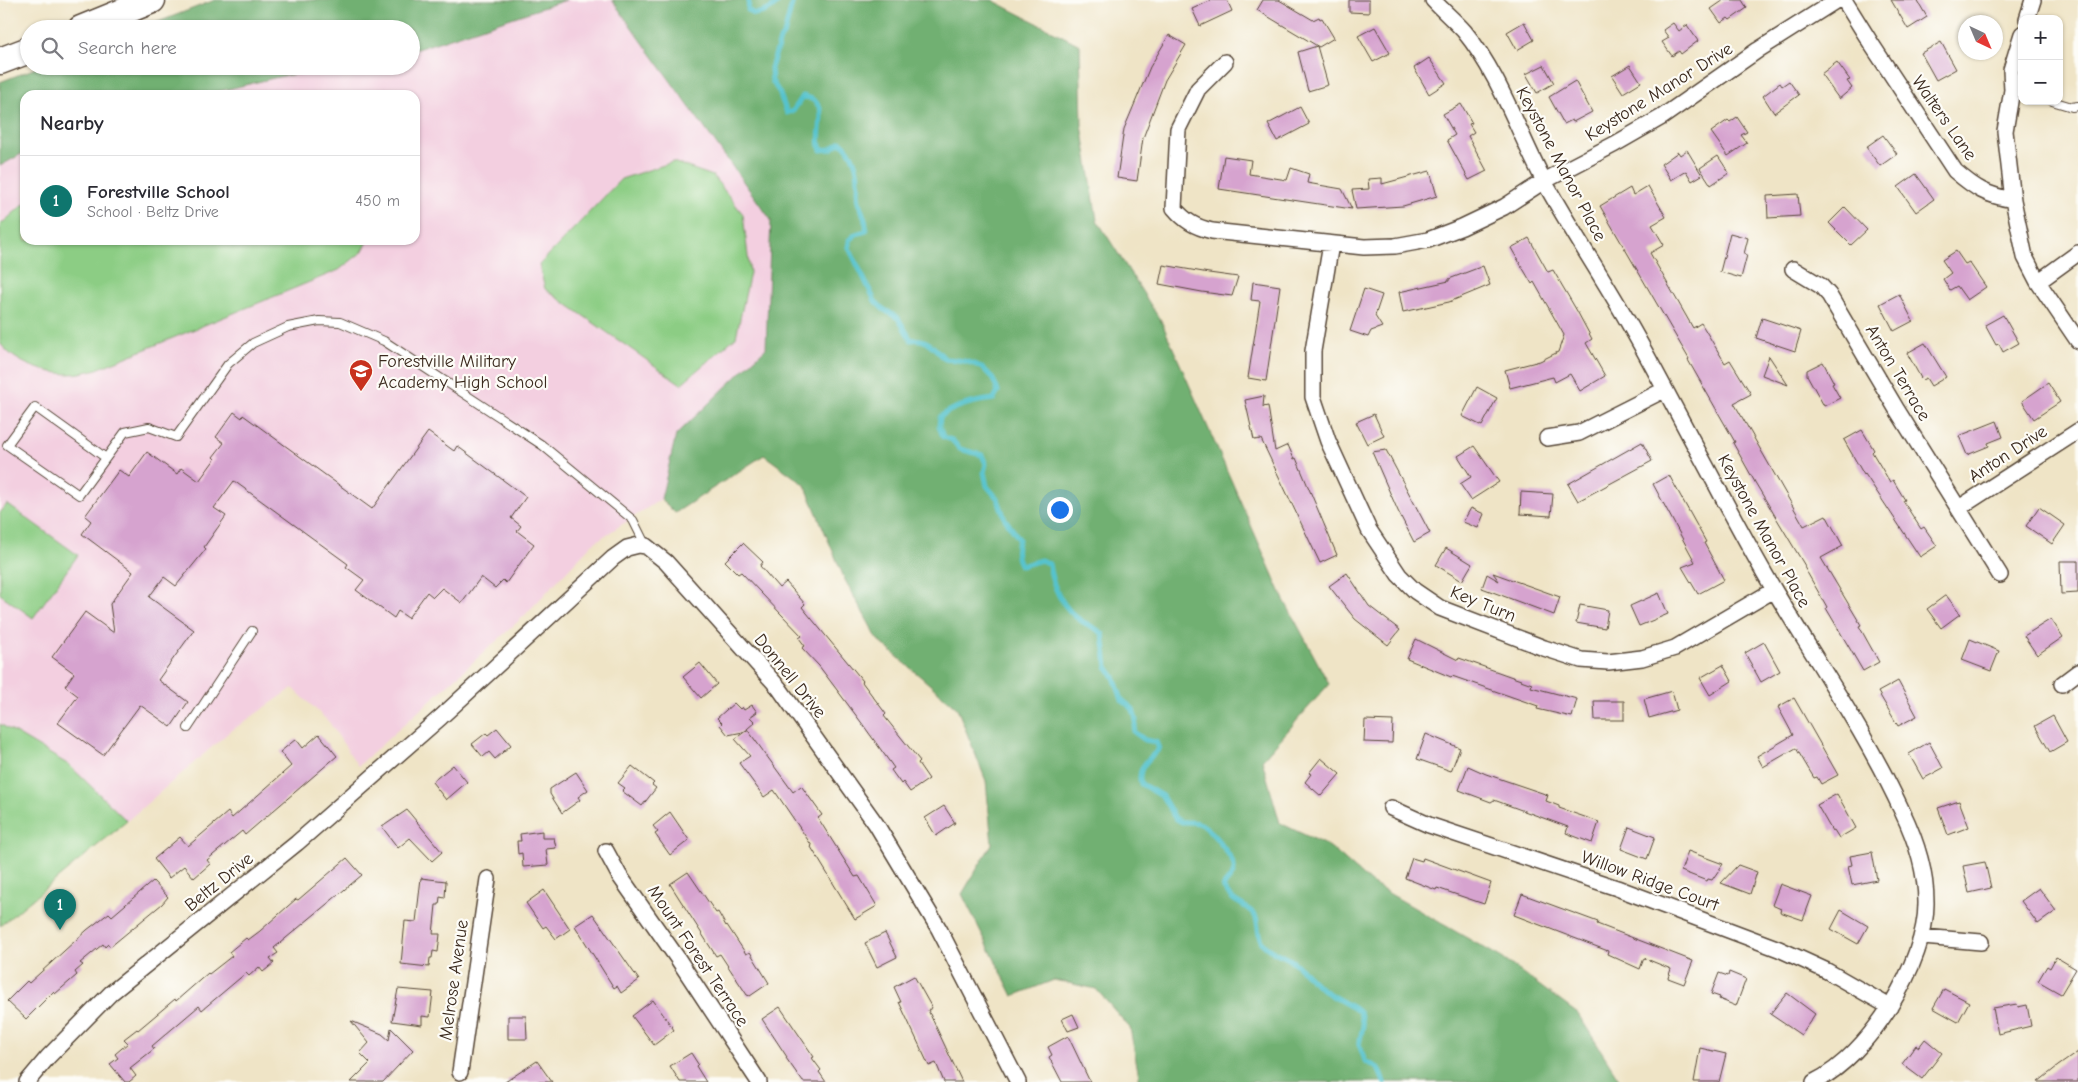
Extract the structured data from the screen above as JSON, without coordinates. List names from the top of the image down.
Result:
{
  "streets": {
    "street": [
      "Keystone Manor Drive",
      "Walters Lane",
      "Keystone Manor Place",
      "Anton Terrace",
      "Anton Drive",
      "Key Turn",
      "Donnell Drive",
      "Willow Ridge Court",
      "Beltz Drive",
      "Mount Forest Terrace",
      "Melrose Avenue"
    ]
  },
  "crossings": [
    ["Keystone Manor Drive", "Keystone Manor Place"],
    ["Keystone Manor Drive", "Key Turn"],
    ["Keystone Manor Place", "Key Turn"],
    ["Keystone Manor Place", "Willow Ridge Court"],
    ["Anton Terrace", "Anton Drive"],
    ["Donnell Drive", "Beltz Drive"]
  ],
  "places": {
    "school or university": ["Forestville Military Academy High School"]
  },
  "north": "bottom right",
  "page": {
    "map_buttons": ["+", "−"],
    "search": "Search here",
    "heading": "Nearby",
    "list": [
      {
        "mark": "1",
        "name": "Forestville School",
        "note": "School · Beltz Drive",
        "value": "450 m"
      }
    ],
    "pins": "1"
  }
}
